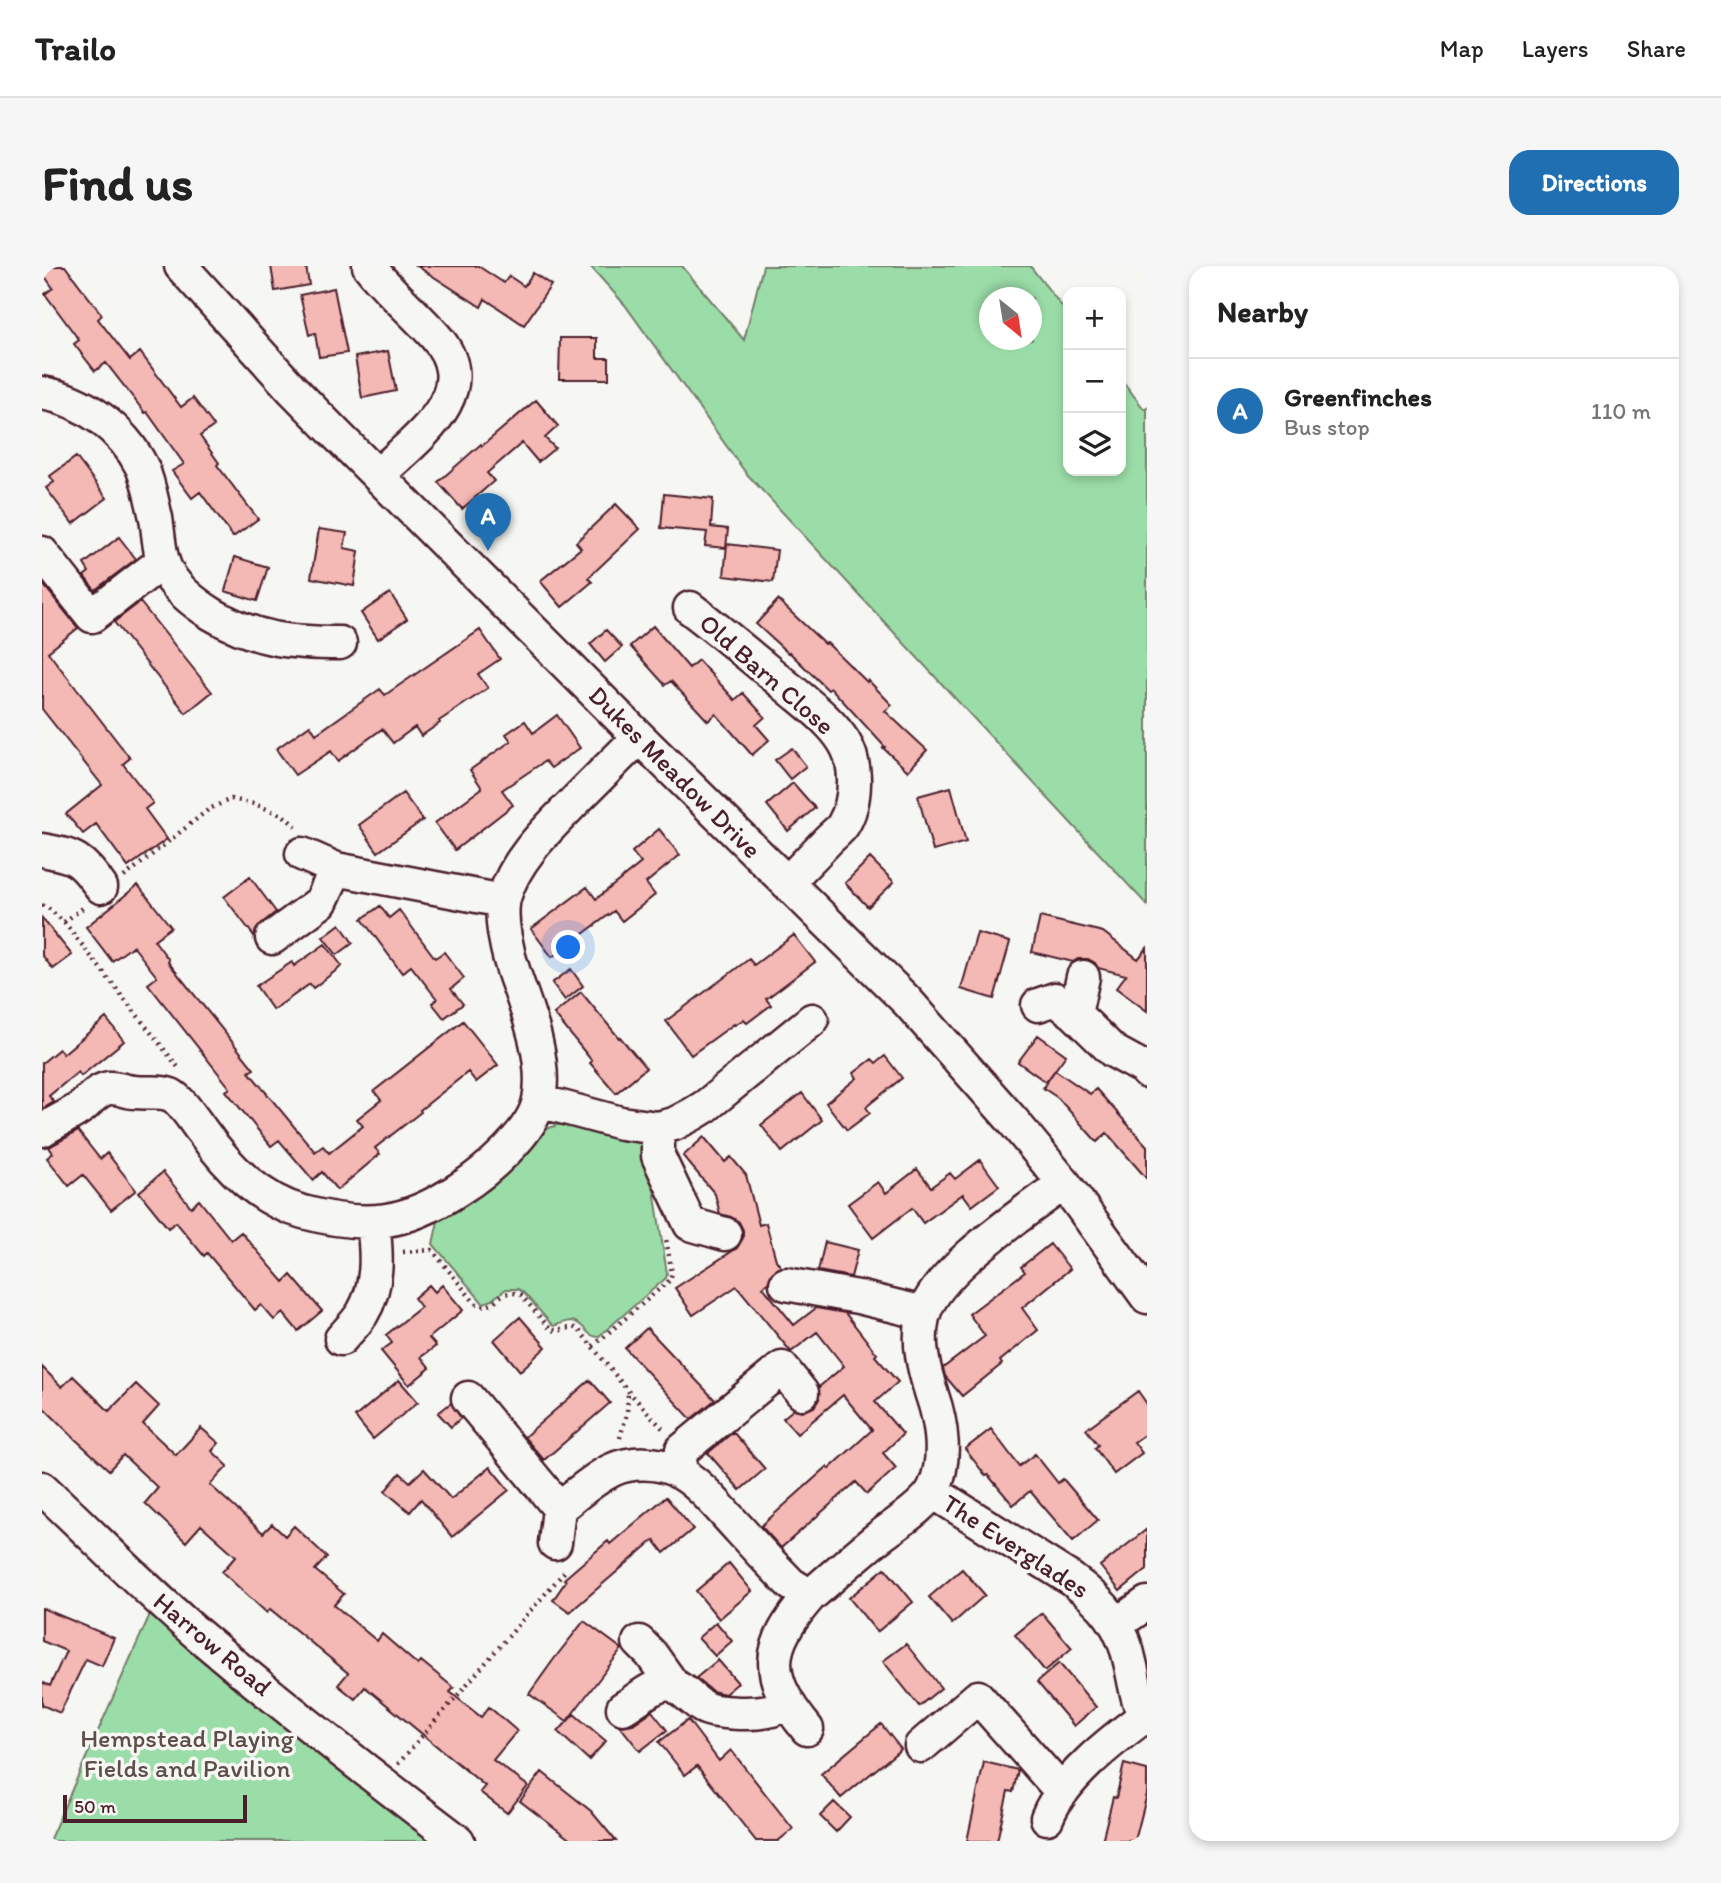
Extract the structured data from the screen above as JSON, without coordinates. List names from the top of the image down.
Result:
{
  "streets": {
    "street": [
      "Old Barn Close",
      "Dukes Meadow Drive",
      "The Everglades",
      "Harrow Road"
    ]
  },
  "crossings": [
    ["Old Barn Close", "Dukes Meadow Drive"],
    ["Dukes Meadow Drive", "The Everglades"]
  ],
  "parks": ["Hempstead Playing Fields and Pavilion"],
  "scale_bar": "50 m",
  "north": "bottom right",
  "page": {
    "header": "Trailo",
    "nav": ["Map", "Layers", "Share"],
    "buttons": "Directions",
    "title": "Find us",
    "heading": "Nearby",
    "map_buttons": ["+", "−"],
    "list": [
      {
        "mark": "A",
        "name": "Greenfinches",
        "note": "Bus stop",
        "value": "110 m"
      }
    ],
    "pins": "A",
    "scale": "50 m"
  }
}
